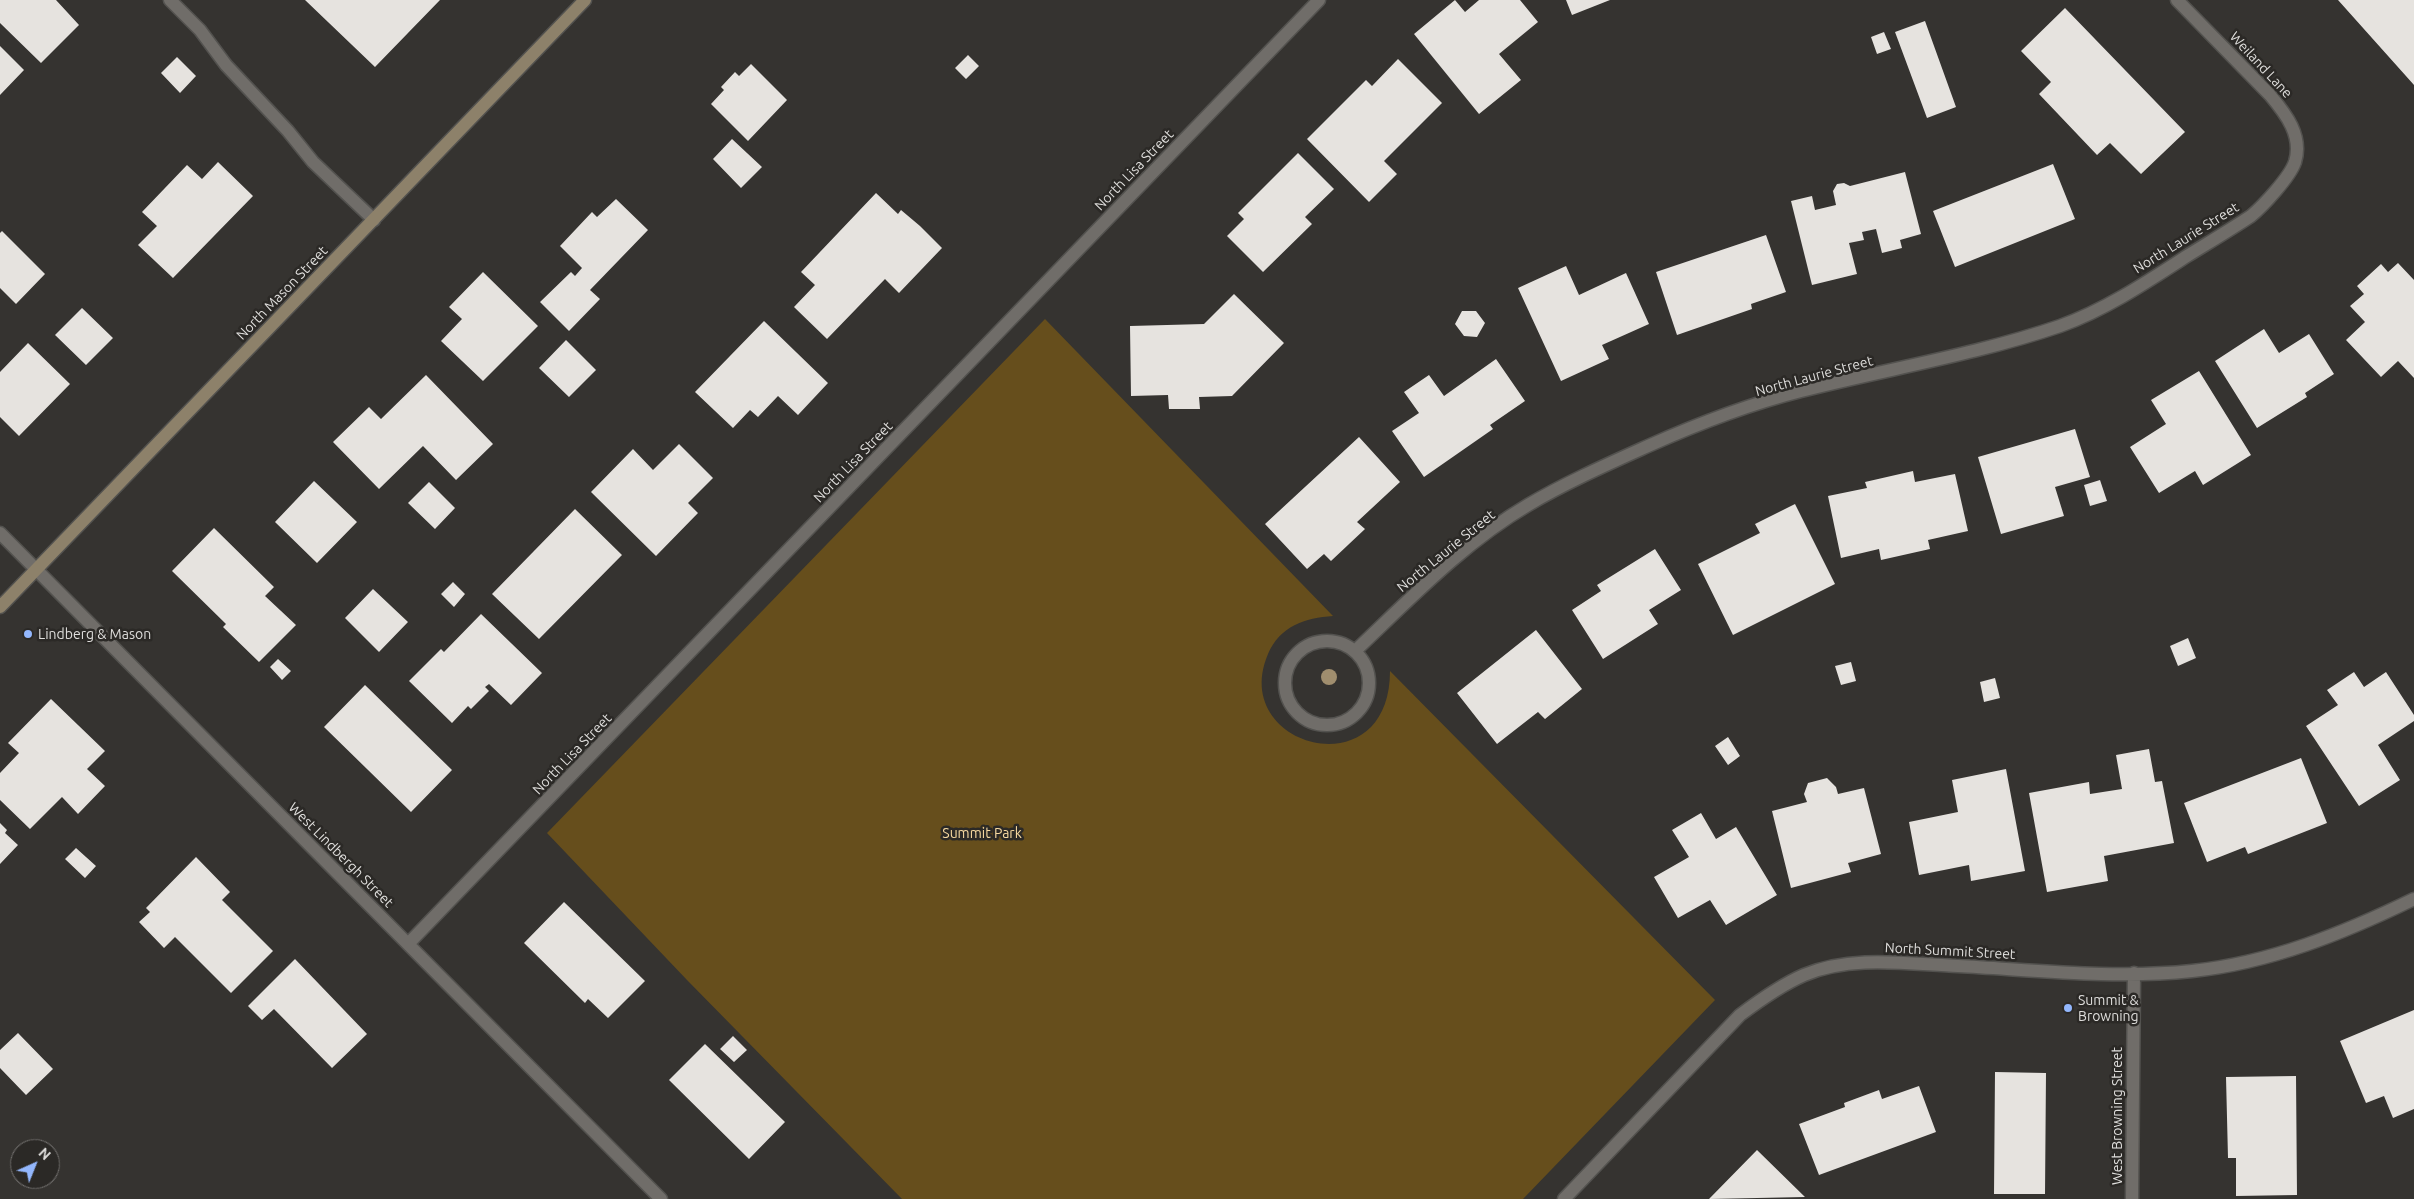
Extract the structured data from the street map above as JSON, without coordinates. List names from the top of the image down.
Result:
{
  "streets": {
    "main road": ["North Mason Street"],
    "street": [
      "Weiland Lane",
      "North Lisa Street",
      "North Laurie Street",
      "West Lindbergh Street",
      "North Summit Street",
      "West Browning Street"
    ]
  },
  "crossings": [
    ["Weiland Lane", "North Laurie Street"],
    ["North Lisa Street", "West Lindbergh Street"],
    ["North Mason Street", "West Lindbergh Street"],
    ["North Summit Street", "West Browning Street"]
  ],
  "parks": ["Summit Park"],
  "places": ["Lindberg & Mason", "Summit & Browning"],
  "north": "top right"
}
